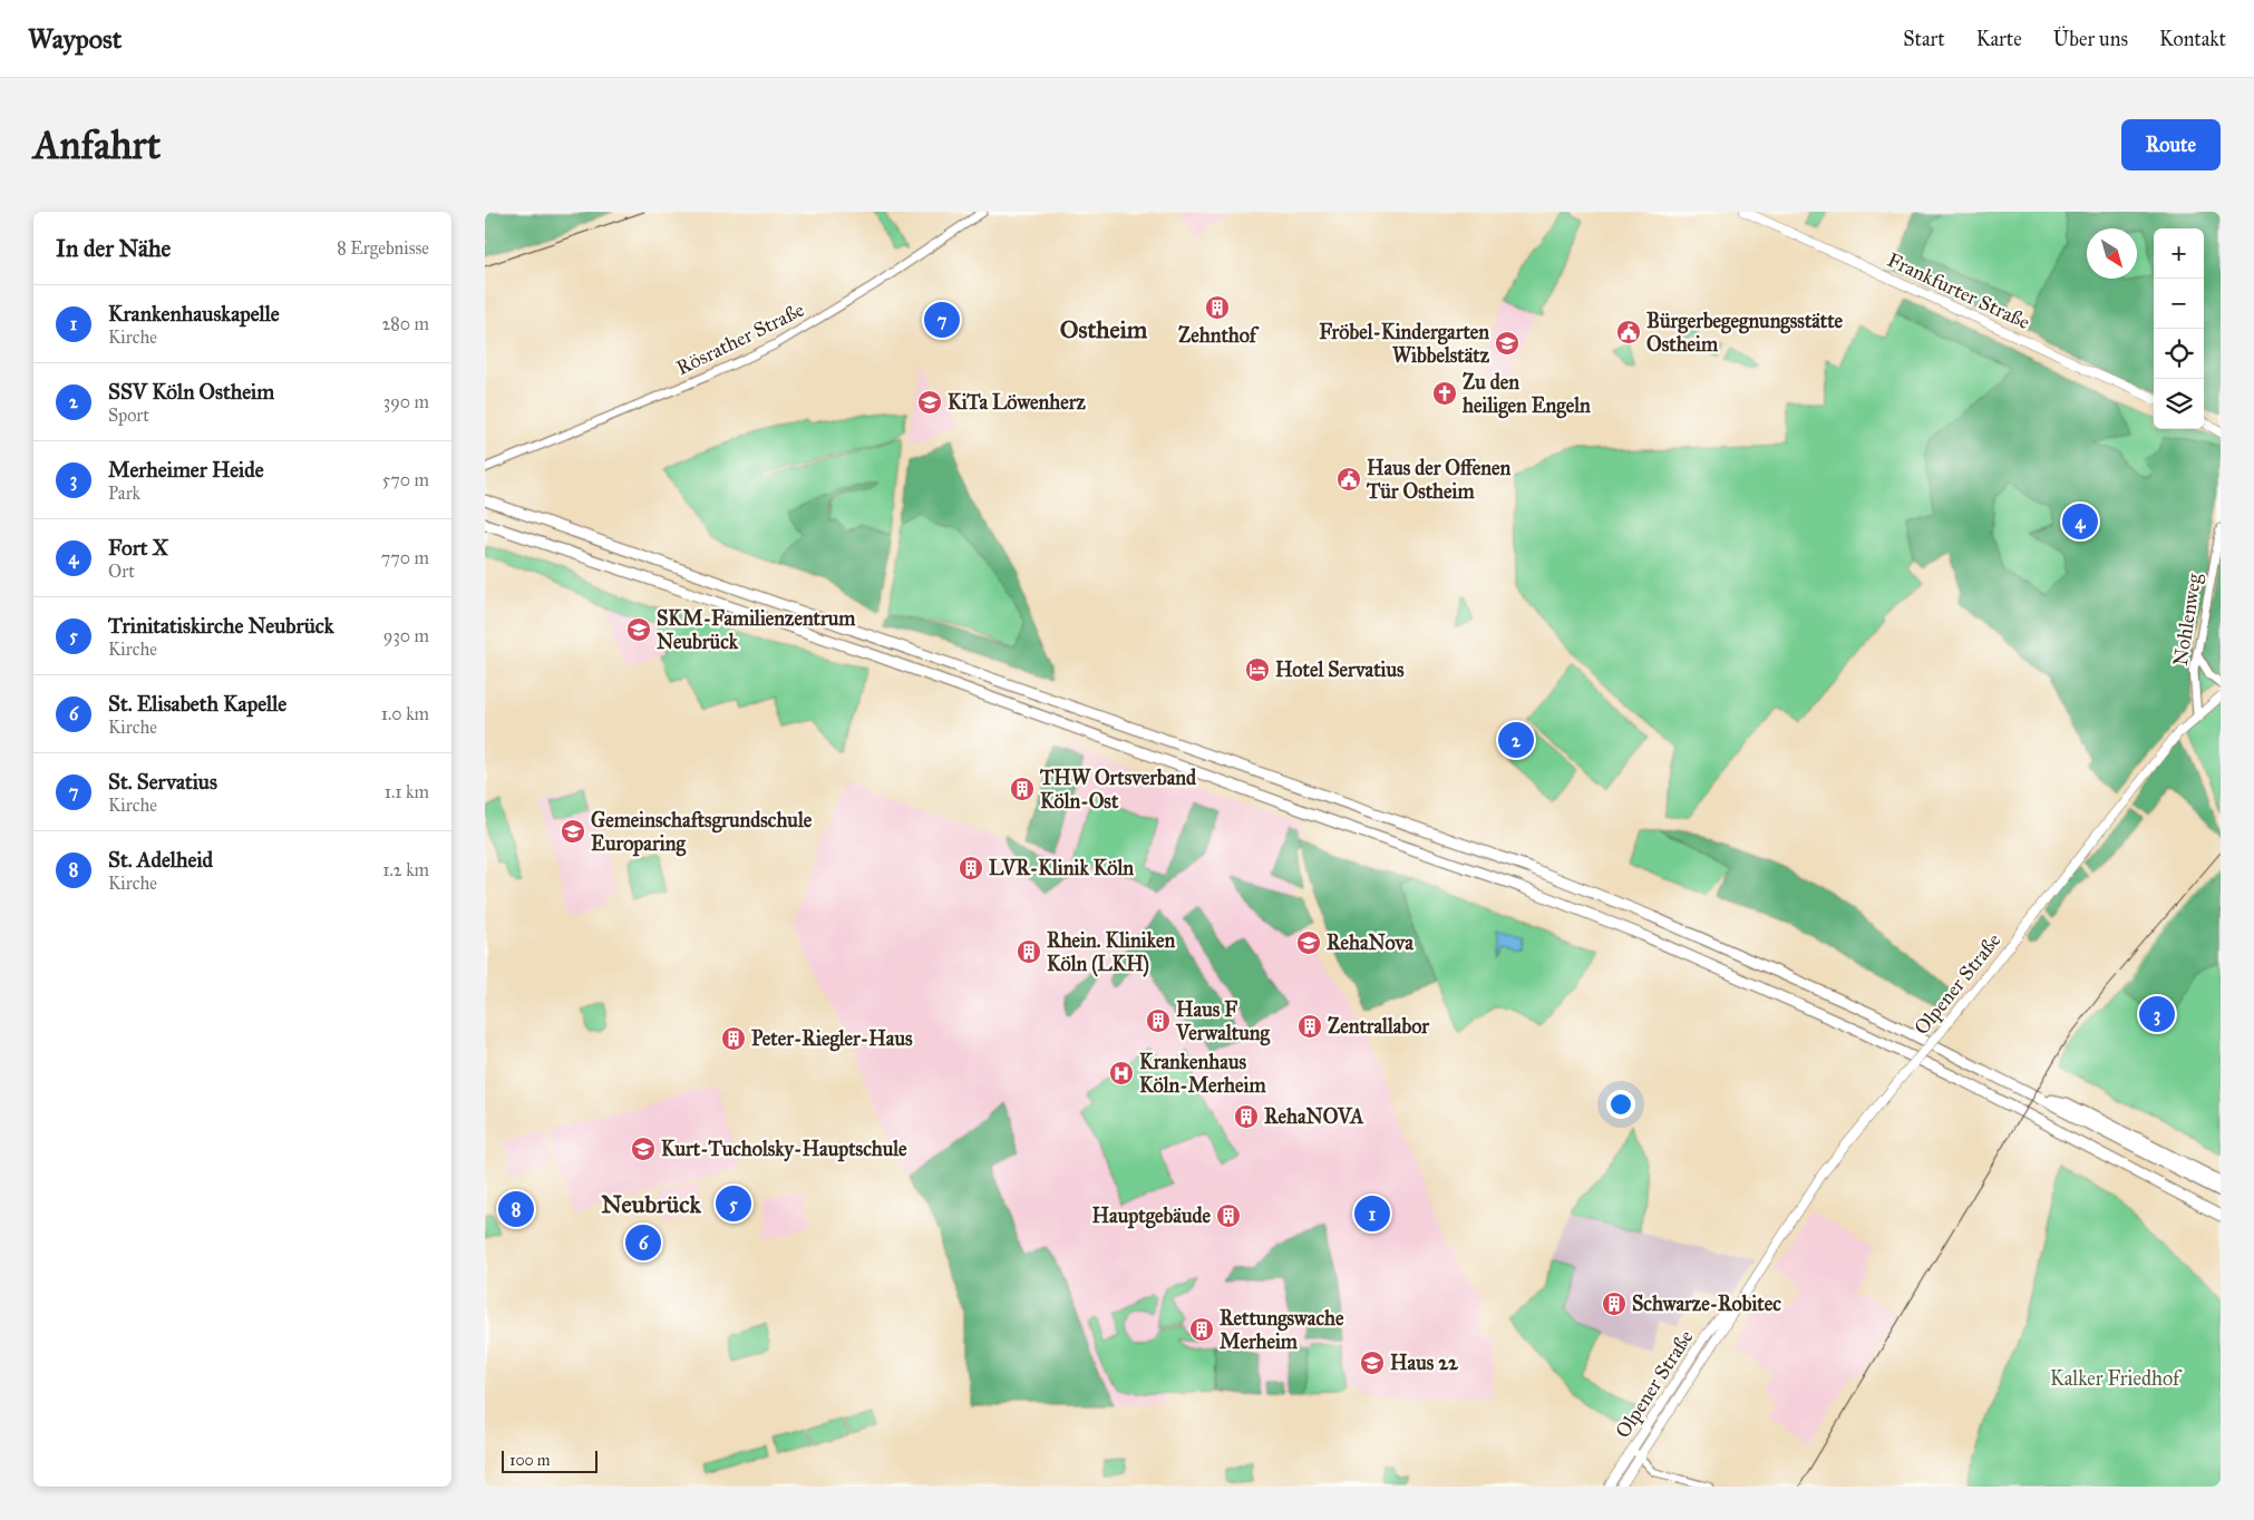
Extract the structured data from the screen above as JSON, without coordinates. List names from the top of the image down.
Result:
{
  "streets": {
    "main road": [
      "Frankfurter Straße",
      "Rösrather Straße",
      "Nohlenweg",
      "Olpener Straße"
    ]
  },
  "crossings": [
    ["Nohlenweg", "Olpener Straße"]
  ],
  "districts": ["Ostheim", "Neubrück"],
  "parks": ["Kalker Friedhof"],
  "places": {
    "building": [
      "Zehnthof",
      "THW Ortsverband Köln-Ost",
      "LVR-Klinik Köln",
      "Rhein. Kliniken Köln (LKH)",
      "Haus F Verwaltung",
      "Zentrallabor",
      "Peter-Riegler-Haus",
      "RehaNOVA",
      "Hauptgebäude",
      "Schwarze-Robitec",
      "Rettungswache Merheim"
    ],
    "public building": ["Bürgerbegegnungsstätte Ostheim", "Haus der Offenen Tür Ostheim"],
    "school or university": [
      "Fröbel-Kindergarten Wibbelstätz",
      "KiTa Löwenherz",
      "SKM-Familienzentrum Neubrück",
      "Gemeinschaftsgrundschule Europaring",
      "RehaNova",
      "Kurt-Tucholsky-Hauptschule",
      "Haus 22"
    ],
    "church": ["Zu den heiligen Engeln"],
    "hotel": ["Hotel Servatius"],
    "hospital": ["Krankenhaus Köln-Merheim"]
  },
  "scale_bar": "100 m",
  "north": "bottom right",
  "page": {
    "header": "Waypost",
    "nav": [
      "Start",
      "Karte",
      "Über uns",
      "Kontakt"
    ],
    "buttons": "Route",
    "title": "Anfahrt",
    "heading": ["In der Nähe", "8 Ergebnisse"],
    "map_buttons": ["+", "−"],
    "list": [
      {
        "mark": "1",
        "name": "Krankenhauskapelle",
        "note": "Kirche",
        "value": "280 m"
      },
      {
        "mark": "2",
        "name": "SSV Köln Ostheim",
        "note": "Sport",
        "value": "390 m"
      },
      {
        "mark": "3",
        "name": "Merheimer Heide",
        "note": "Park",
        "value": "570 m"
      },
      {
        "mark": "4",
        "name": "Fort X",
        "note": "Ort",
        "value": "770 m"
      },
      {
        "mark": "5",
        "name": "Trinitatiskirche Neubrück",
        "note": "Kirche",
        "value": "930 m"
      },
      {
        "mark": "6",
        "name": "St. Elisabeth Kapelle",
        "note": "Kirche",
        "value": "1.0 km"
      },
      {
        "mark": "7",
        "name": "St. Servatius",
        "note": "Kirche",
        "value": "1.1 km"
      },
      {
        "mark": "8",
        "name": "St. Adelheid",
        "note": "Kirche",
        "value": "1.2 km"
      }
    ],
    "pins": [
      "7",
      "4",
      "2",
      "3",
      "5",
      "8",
      "1",
      "6"
    ],
    "scale": "100 m"
  }
}
